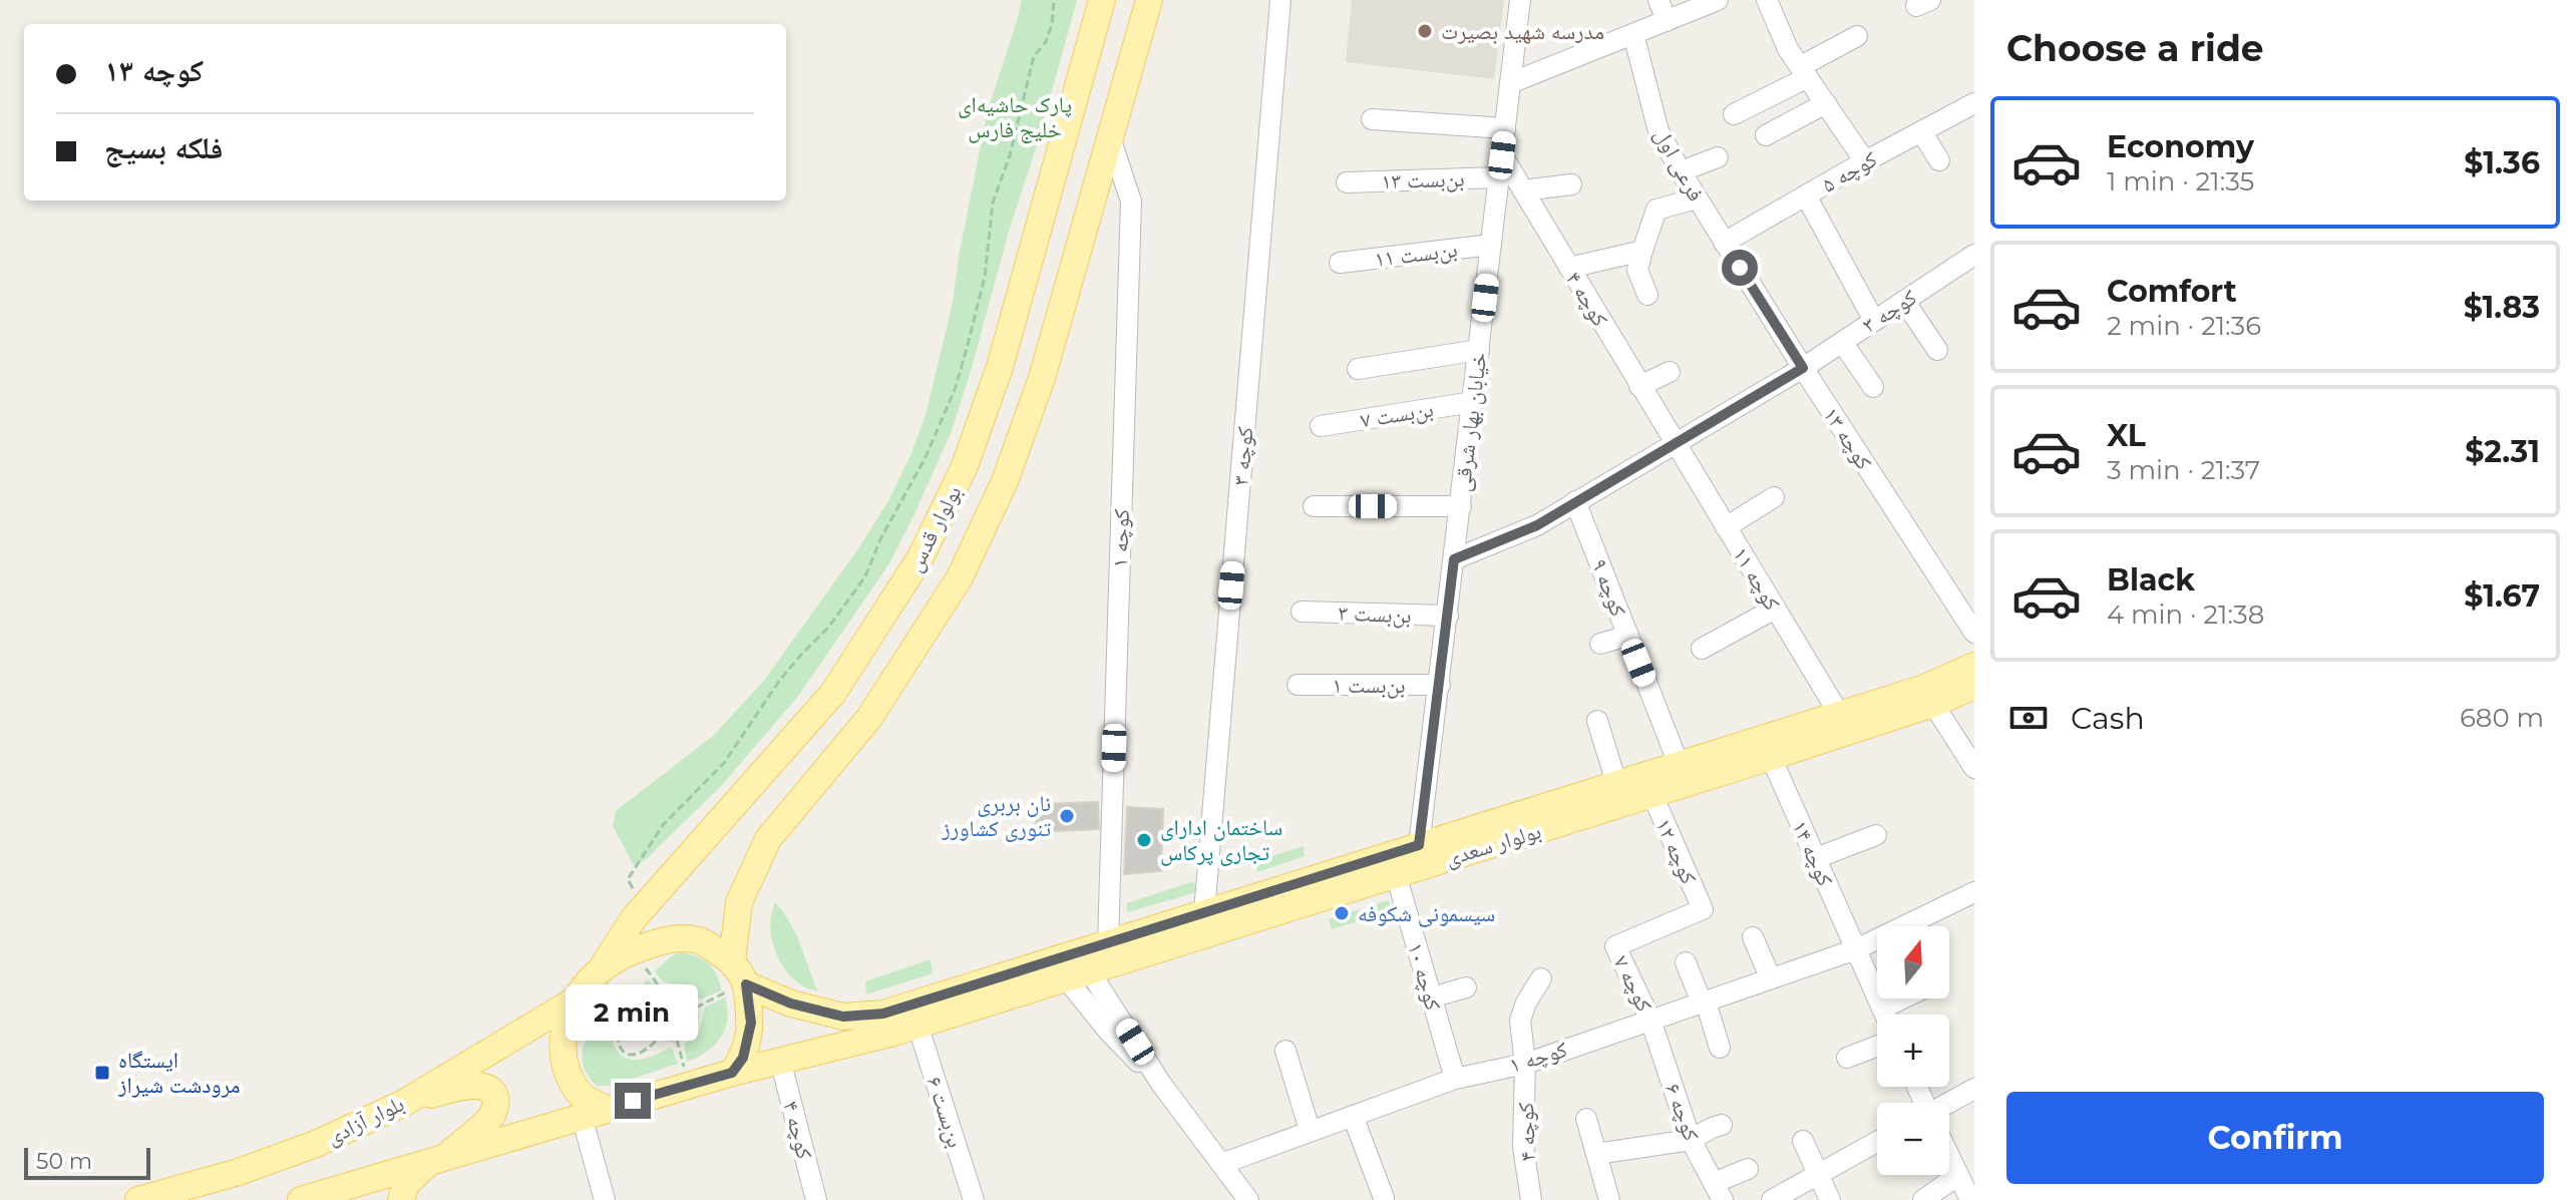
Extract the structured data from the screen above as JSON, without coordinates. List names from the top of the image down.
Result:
{
  "streets": {
    "main road": ["بولوار قدس", "بولوار سعدی", "بلوار آزادی"],
    "street": [
      "فرعی اول",
      "کوچه ۵",
      "بن‌بست ۱۳",
      "بن‌بست ۱۱",
      "کوچه ۴",
      "کوچه ۳",
      "بن‌بست ۷",
      "خیابان بهار شرقی",
      "کوچه ۱۳",
      "کوچه ۱",
      "کوچه ۱۱",
      "کوچه ۹",
      "بن‌بست ۳",
      "بن‌بست ۱",
      "کوچه ۱۲",
      "کوچه ۱۴",
      "کوچه ۱۰",
      "کوچه ۷",
      "بن‌بست ۶",
      "کوچه ۶"
    ]
  },
  "crossings": [
    ["فرعی اول", "کوچه ۵"],
    ["فرعی اول", "کوچه ۱۳"],
    ["کوچه ۵", "کوچه ۱۳"],
    ["بن‌بست ۱۳", "خیابان بهار شرقی"],
    ["بن‌بست ۱۱", "خیابان بهار شرقی"],
    ["کوچه ۴", "کوچه ۳"],
    ["کوچه ۴", "خیابان بهار شرقی"],
    ["کوچه ۴", "کوچه ۱"],
    ["کوچه ۴", "کوچه ۱۱"],
    ["کوچه ۴", "بولوار سعدی"],
    ["کوچه ۳", "خیابان بهار شرقی"],
    ["کوچه ۳", "کوچه ۱۳"],
    ["کوچه ۳", "کوچه ۱۱"],
    ["کوچه ۳", "کوچه ۹"],
    ["کوچه ۳", "بولوار سعدی"],
    ["بن‌بست ۷", "خیابان بهار شرقی"],
    ["خیابان بهار شرقی", "بن‌بست ۳"],
    ["خیابان بهار شرقی", "بن‌بست ۱"],
    ["خیابان بهار شرقی", "بولوار سعدی"],
    ["بولوار قدس", "کوچه ۱"],
    ["بولوار قدس", "بولوار سعدی"],
    ["کوچه ۱", "بولوار سعدی"],
    ["کوچه ۱", "کوچه ۱۴"],
    ["کوچه ۱", "کوچه ۱۰"],
    ["کوچه ۱", "کوچه ۷"],
    ["کوچه ۱", "کوچه ۶"],
    ["کوچه ۱۱", "بولوار سعدی"],
    ["کوچه ۹", "بولوار سعدی"],
    ["بولوار سعدی", "کوچه ۱۲"],
    ["بولوار سعدی", "کوچه ۱۴"],
    ["بولوار سعدی", "کوچه ۱۰"],
    ["بولوار سعدی", "بن‌بست ۶"],
    ["کوچه ۱۲", "کوچه ۷"],
    ["کوچه ۷", "کوچه ۶"]
  ],
  "parks": ["پارک حاشیه‌ای خلیج فارس"],
  "places": {
    "other": [
      "مدرسه شهید بصیرت",
      "نان بربری تنوری کشاورز",
      "ساختمان ادارای تجاری پرکاس",
      "سیسمونی شکوفه"
    ],
    "transit": ["ایستگاه مرودشت شیراز"]
  },
  "scale_bar": "50 m",
  "north": "top",
  "page": {
    "heading": "Choose a ride",
    "banner": ["کوچه ۱۳", "فلکه بسیج"],
    "list": [
      {
        "name": "Economy",
        "note": "1 min · 21:35",
        "value": "$1.36"
      },
      {
        "name": "Comfort",
        "note": "2 min · 21:36",
        "value": "$1.83"
      },
      {
        "name": "XL",
        "note": "3 min · 21:37",
        "value": "$2.31"
      },
      {
        "name": "Black",
        "note": "4 min · 21:38",
        "value": "$1.67"
      }
    ],
    "pay": ["Cash", "680 m"],
    "map_buttons": ["+", "−"],
    "bubble": "2 min",
    "buttons": "Confirm",
    "scale": "50 m"
  }
}
